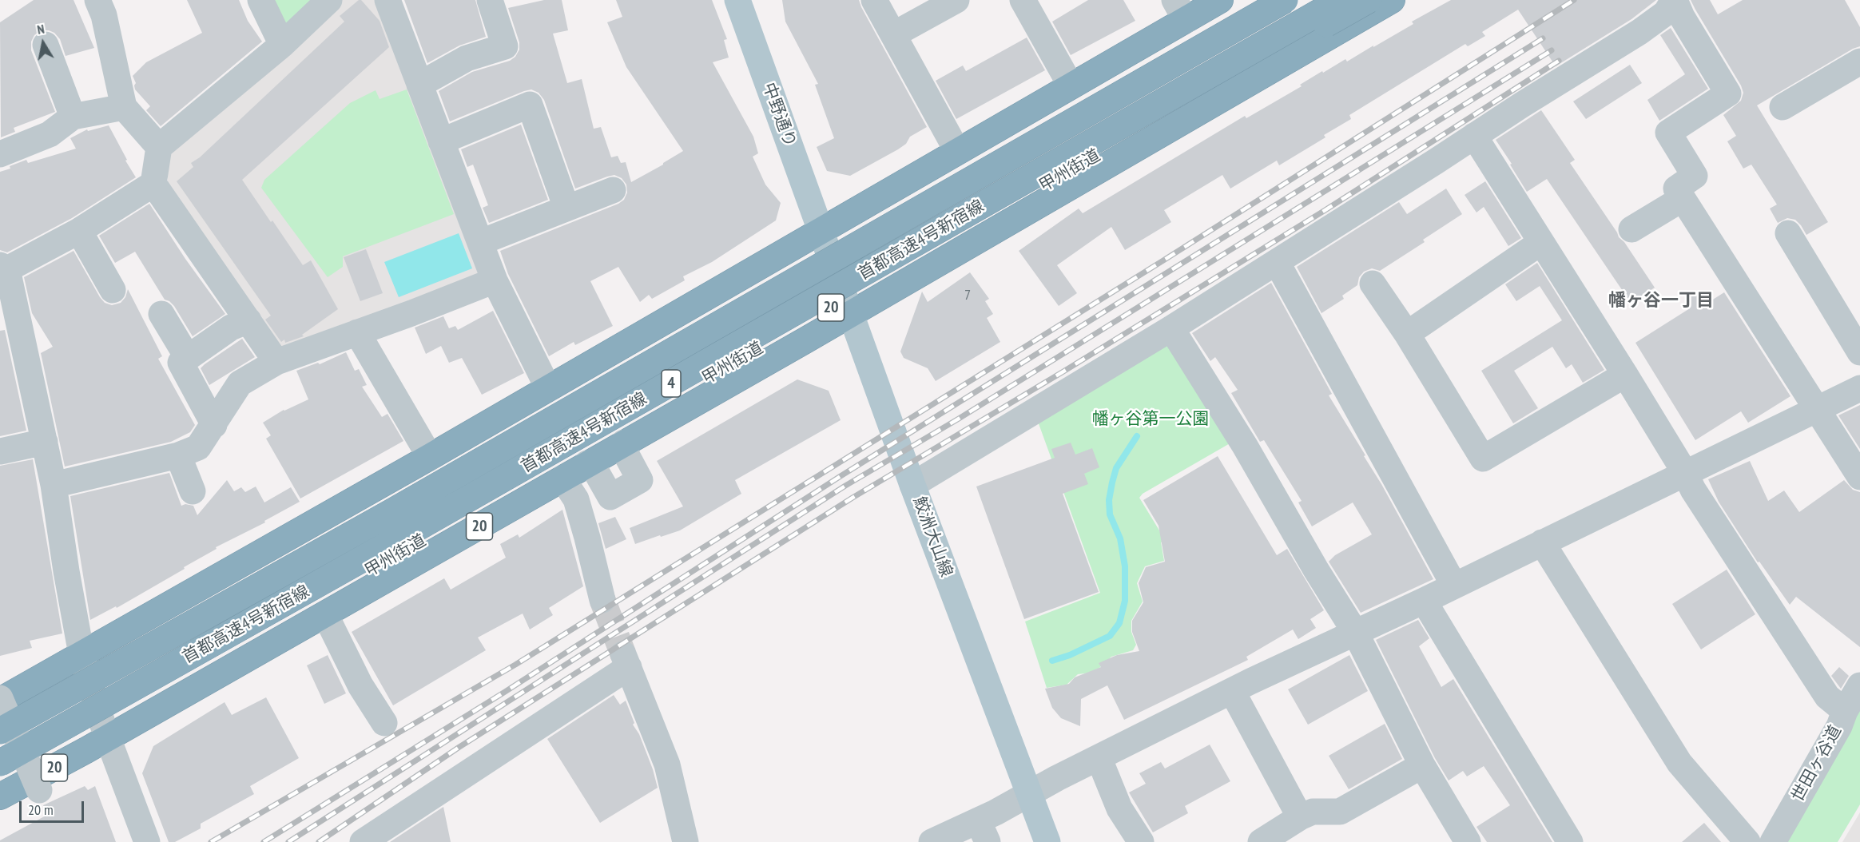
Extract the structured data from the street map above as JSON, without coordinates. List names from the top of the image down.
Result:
{
  "streets": {
    "highway": [
      "甲州街道",
      "首都高速4号新宿線",
      "20",
      "4"
    ],
    "main road": ["中野通り", "鮫洲大山線"],
    "street": ["世田ヶ谷道"]
  },
  "crossings": [
    ["中野通り", "鮫洲大山線"],
    ["甲州街道", "20"],
    ["20", "鮫洲大山線"]
  ],
  "districts": ["幡ヶ谷一丁目"],
  "parks": ["幡ヶ谷第一公園"],
  "house_numbers": ["7"],
  "scale_bar": "20 m",
  "north": "top"
}
